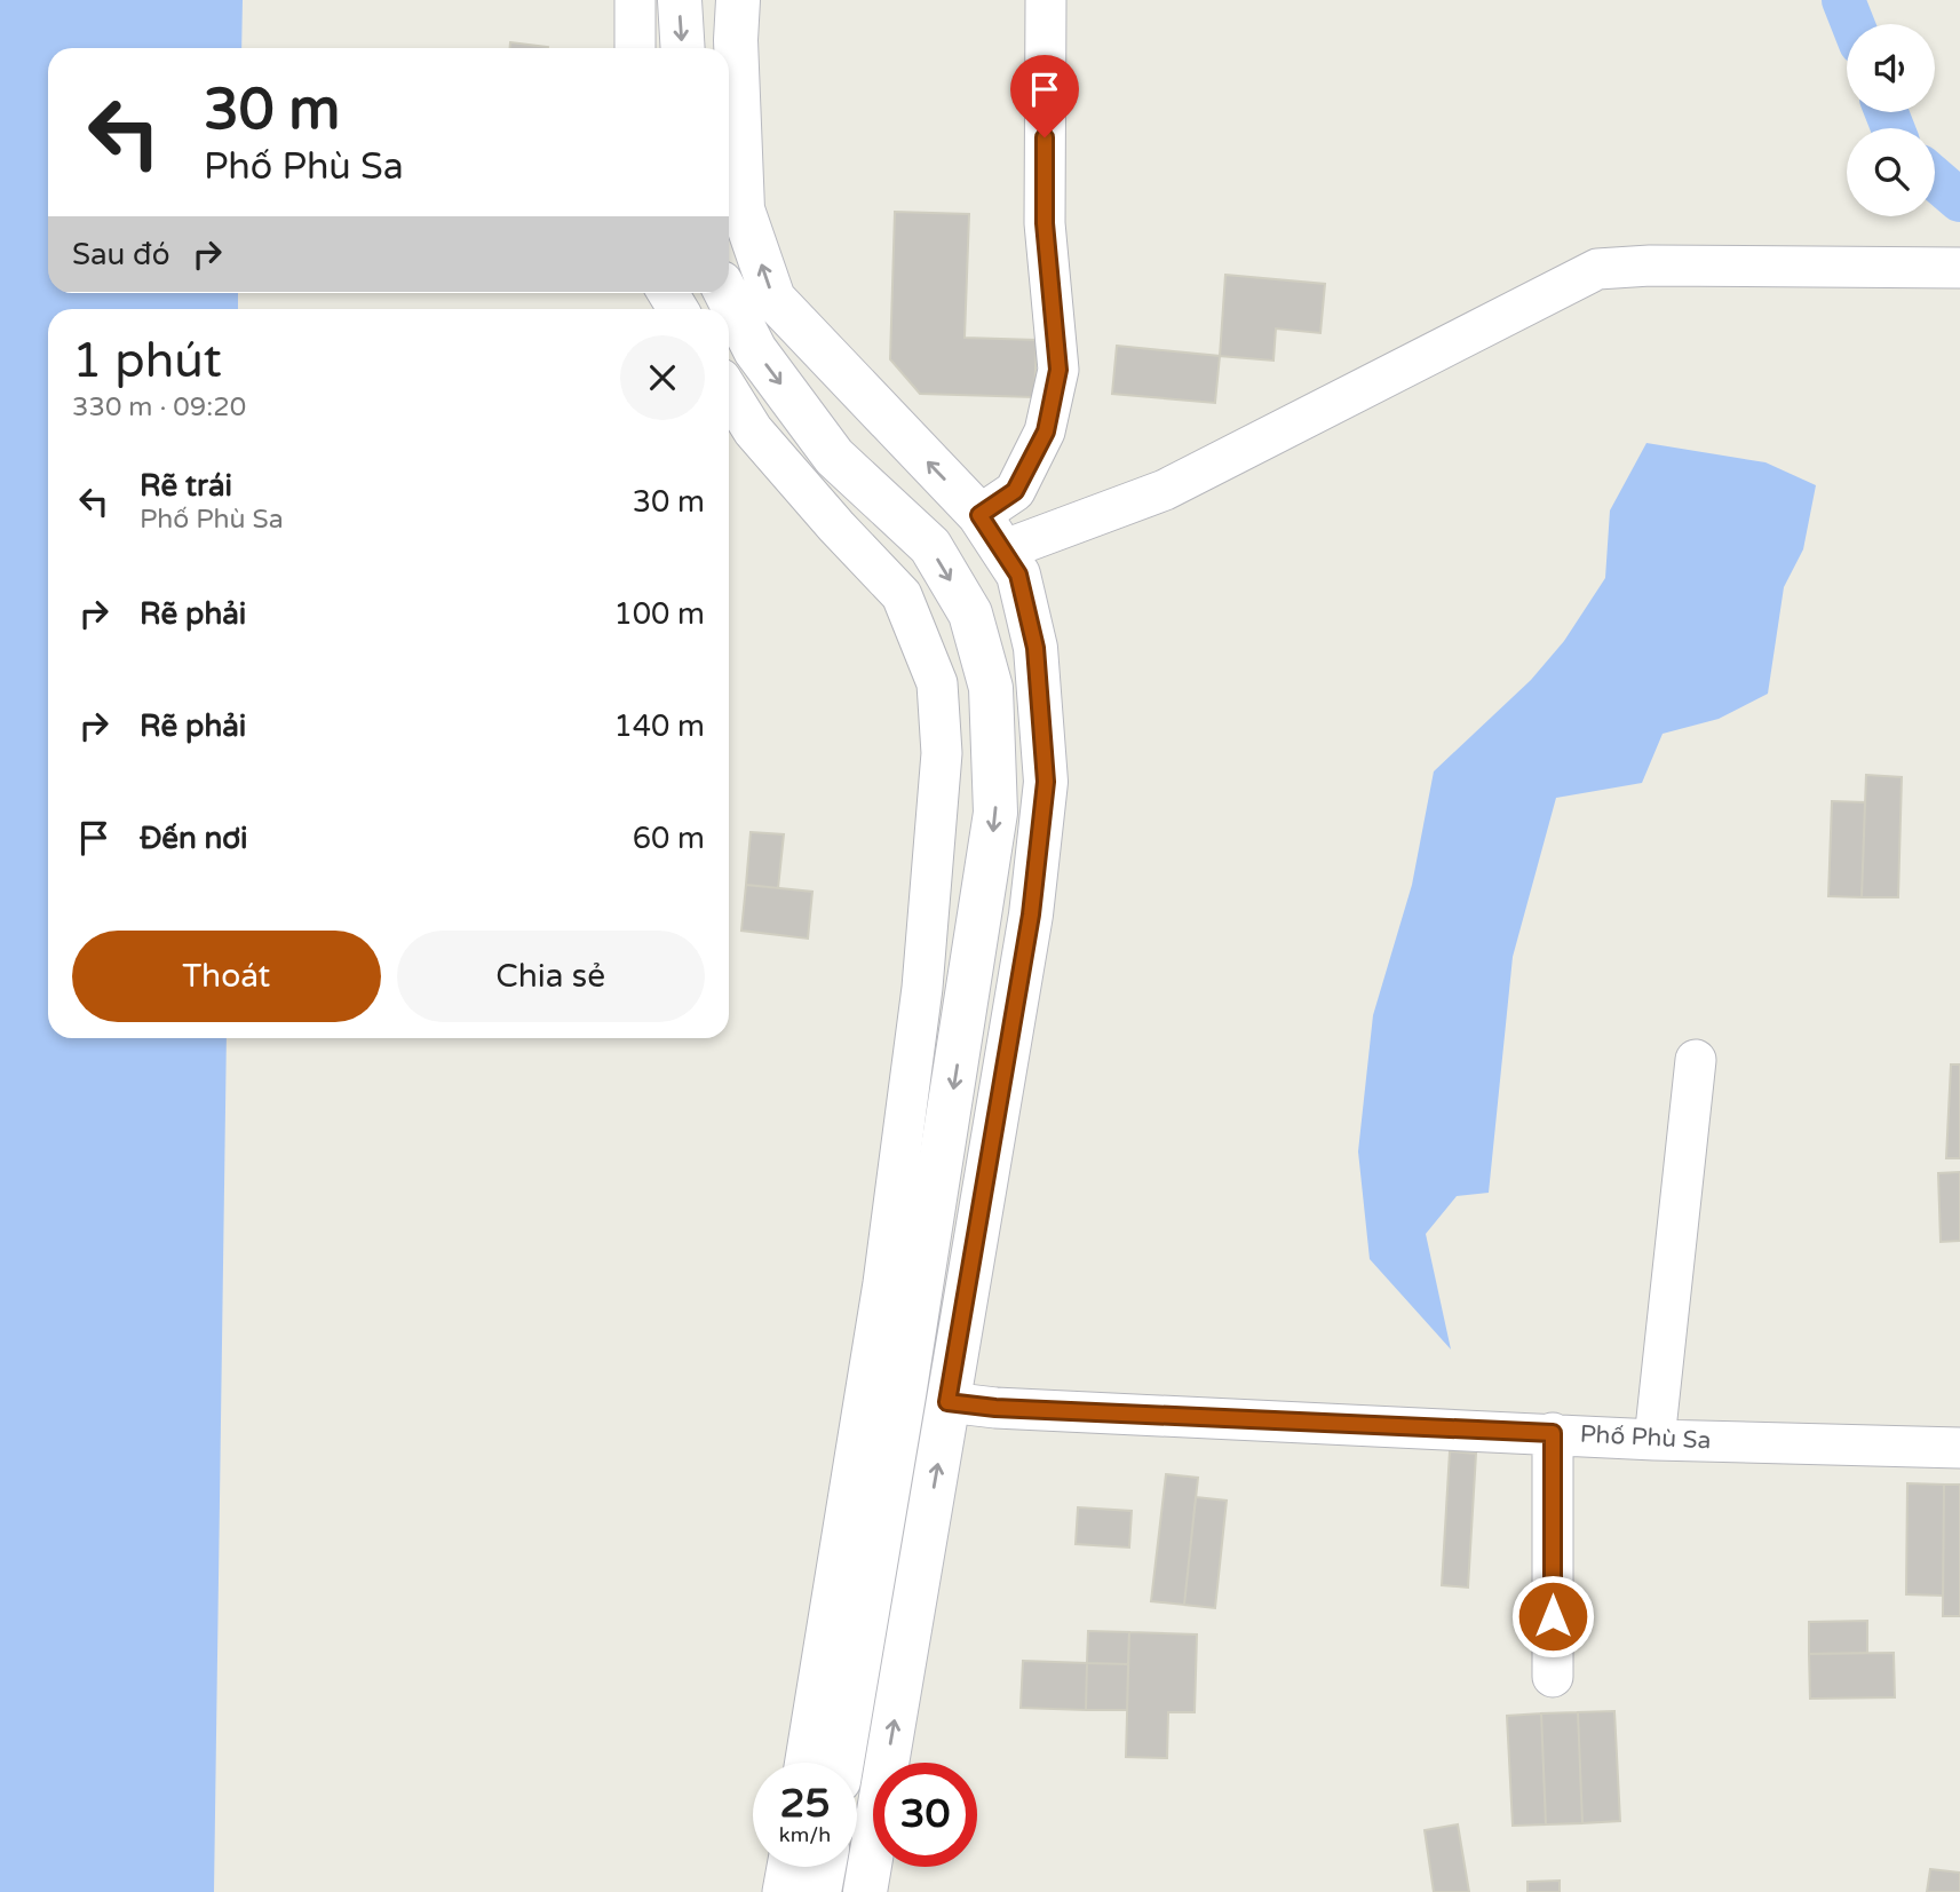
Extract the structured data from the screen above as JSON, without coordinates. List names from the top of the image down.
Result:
{
  "streets": {
    "street": ["Phố Phù Sa"]
  },
  "page": {
    "turn": ["30 m", "Phố Phù Sa"],
    "then": "Sau đó",
    "heading": ["1 phút", "330 m · 09:20"],
    "list": [
      {
        "name": "Rẽ trái",
        "note": "Phố Phù Sa",
        "value": "30 m"
      },
      {
        "name": "Rẽ phải",
        "value": "100 m"
      },
      {
        "name": "Rẽ phải",
        "value": "140 m"
      },
      {
        "name": "Đến nơi",
        "value": "60 m"
      }
    ],
    "buttons": ["Thoát", "Chia sẻ"],
    "speed": "25 km/h",
    "limit": "30"
  }
}
